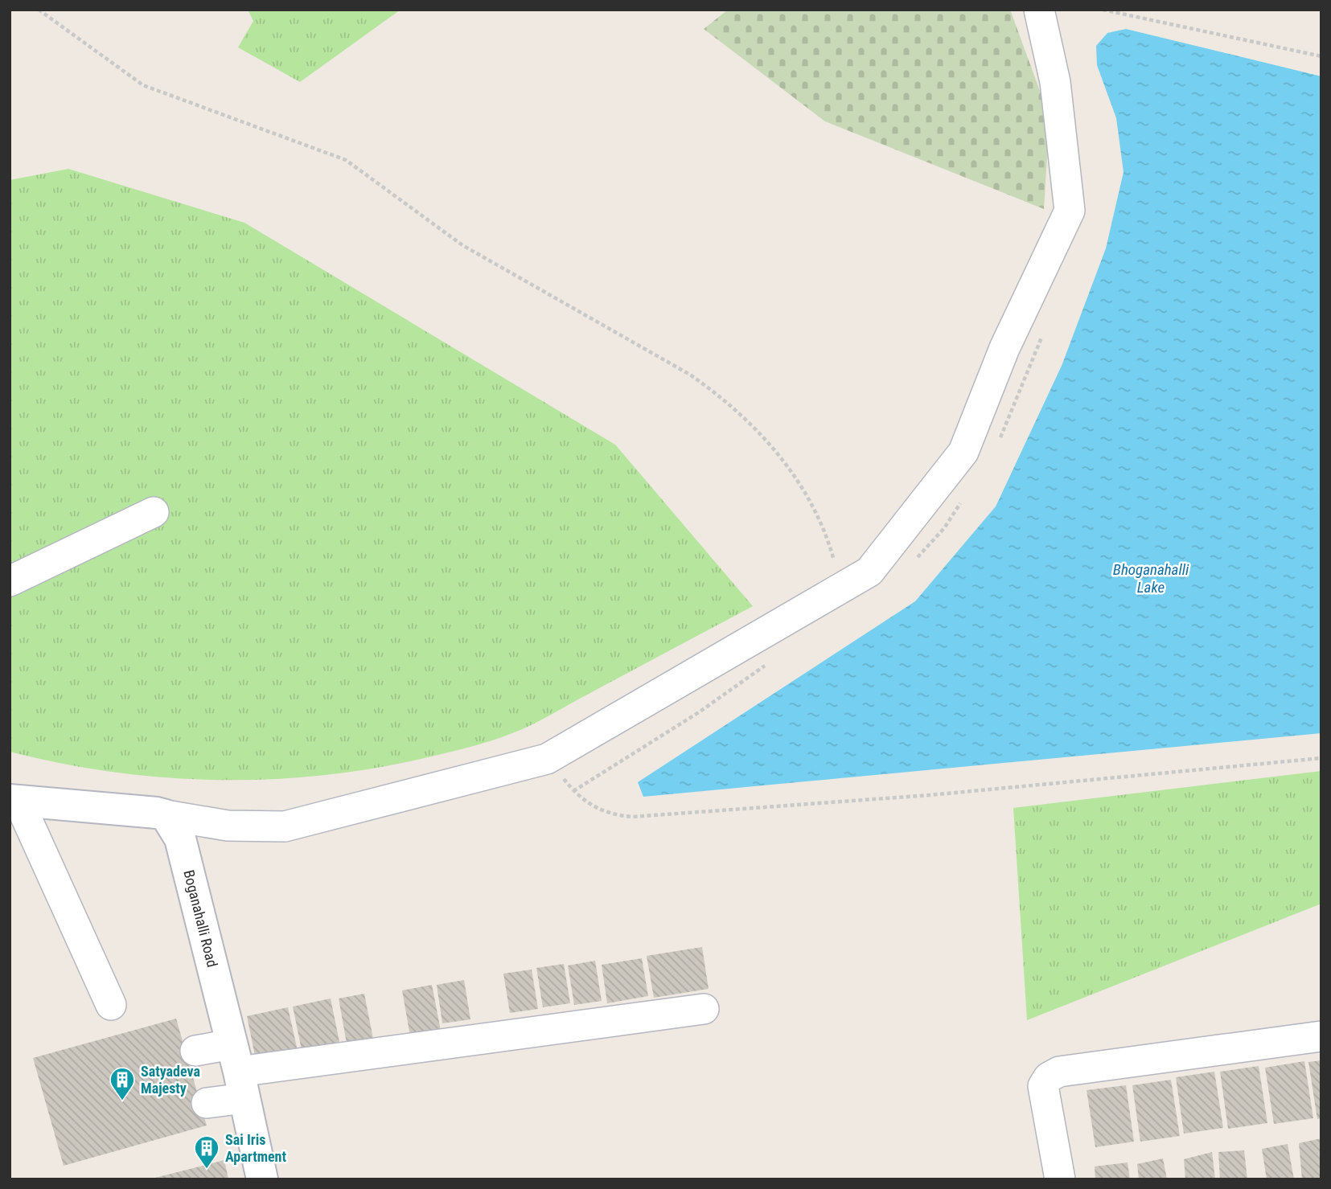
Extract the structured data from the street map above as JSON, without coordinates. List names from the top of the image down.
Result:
{
  "streets": {
    "street": ["Boganahalli Road"]
  },
  "water": ["Bhoganahalli Lake"],
  "places": {
    "building": ["Satyadeva Majesty", "Sai Iris Apartment"]
  }
}
